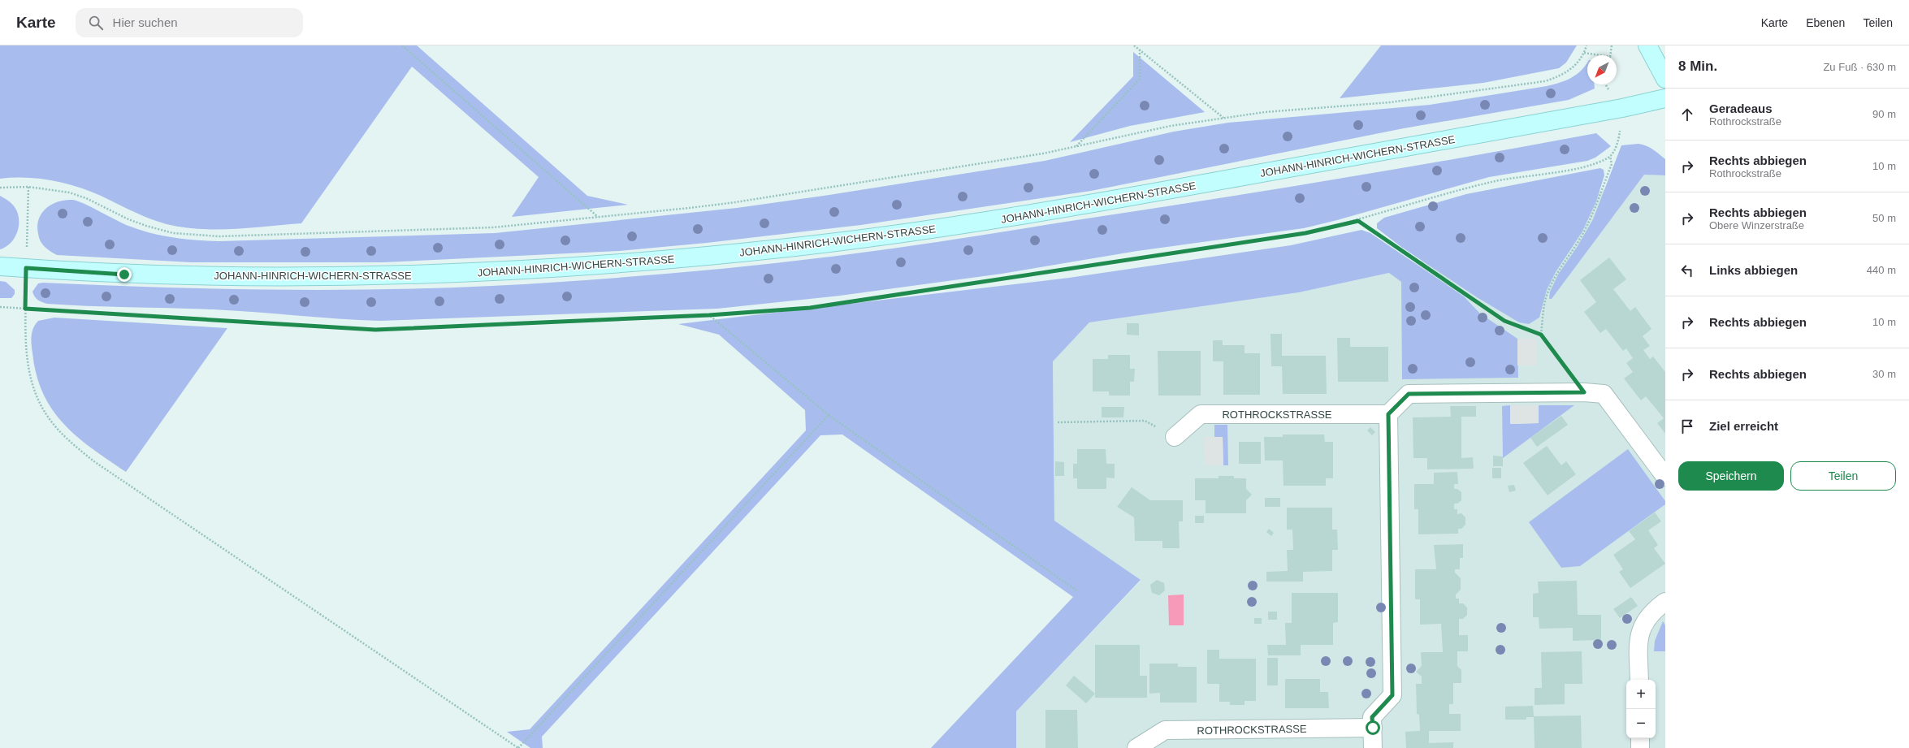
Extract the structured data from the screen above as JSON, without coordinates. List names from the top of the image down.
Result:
{
  "streets": {
    "street": ["JOHANN-HINRICH-WICHERN-STRASSE", "ROTHROCKSTRASSE"]
  },
  "north": "bottom left",
  "page": {
    "header": "Karte",
    "search": "Hier suchen",
    "nav": ["Karte", "Ebenen", "Teilen"],
    "heading": ["8 Min.", "Zu Fuß · 630 m"],
    "list": [
      ["Geradeaus", "Rothrockstraße", "90 m"],
      ["Rechts abbiegen", "Rothrockstraße", "10 m"],
      ["Rechts abbiegen", "Obere Winzerstraße", "50 m"],
      ["Links abbiegen", "440 m"],
      ["Rechts abbiegen", "10 m"],
      ["Rechts abbiegen", "30 m"],
      "Ziel erreicht"
    ],
    "buttons": ["Speichern", "Teilen"],
    "map_buttons": ["+", "−"]
  }
}
